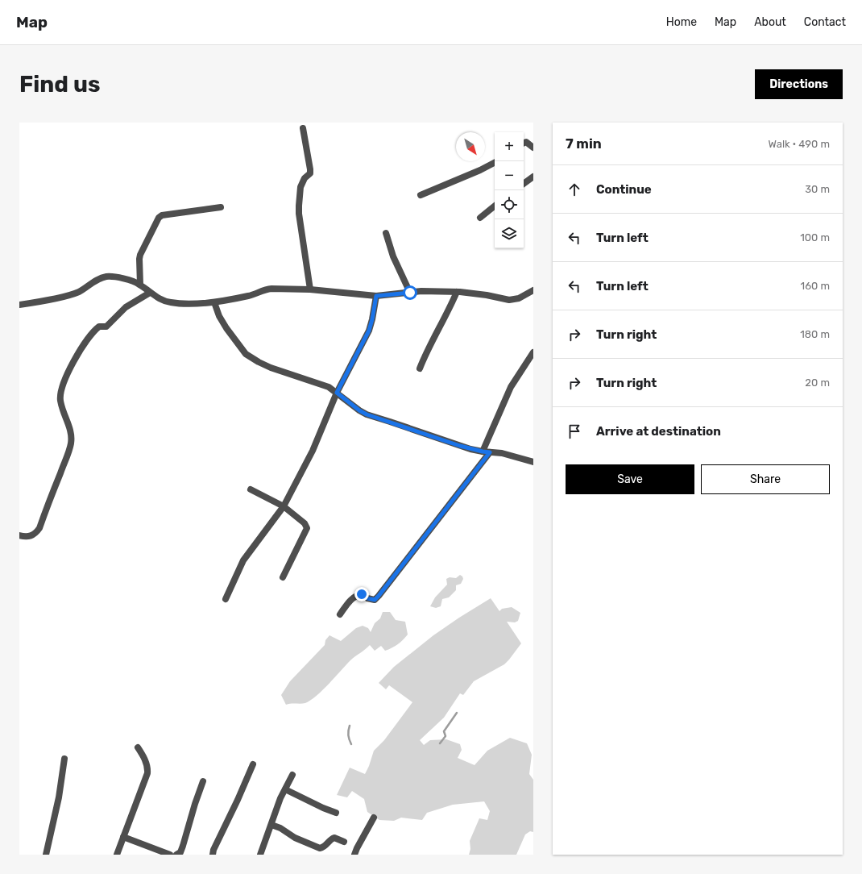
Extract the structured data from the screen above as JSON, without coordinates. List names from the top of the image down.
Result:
{
  "north": "bottom right",
  "page": {
    "header": "Map",
    "nav": [
      "Home",
      "Map",
      "About",
      "Contact"
    ],
    "buttons": [
      "Directions",
      ["Save", "Share"]
    ],
    "title": "Find us",
    "heading": ["7 min", "Walk · 490 m"],
    "map_buttons": ["+", "−"],
    "list": [
      ["Continue", "30 m"],
      ["Turn left", "100 m"],
      ["Turn left", "160 m"],
      ["Turn right", "180 m"],
      ["Turn right", "20 m"],
      "Arrive at destination"
    ]
  }
}
